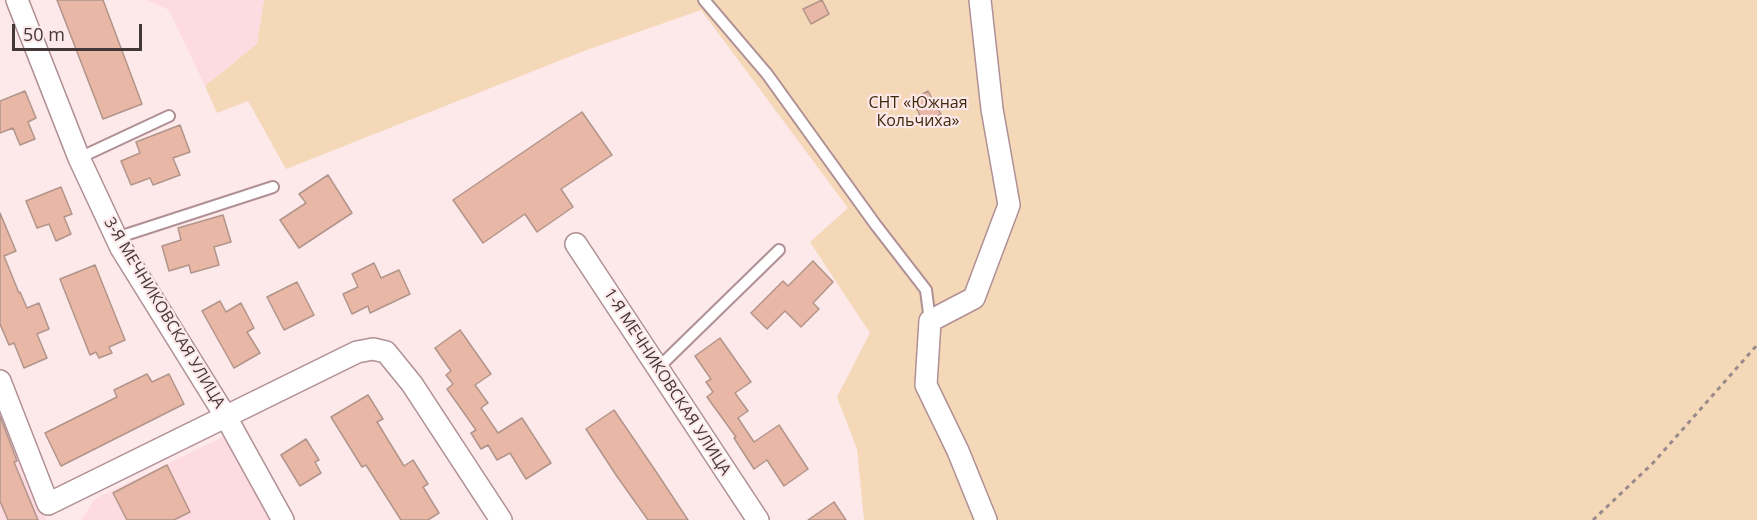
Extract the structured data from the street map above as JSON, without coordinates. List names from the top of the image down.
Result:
{
  "streets": {
    "street": ["3-Я МЕЧНИКОВСКАЯ УЛИЦА", "1-Я МЕЧНИКОВСКАЯ УЛИЦА"]
  },
  "parks": ["СНТ «Южная Кольчиха»"],
  "scale_bar": "50 m"
}
